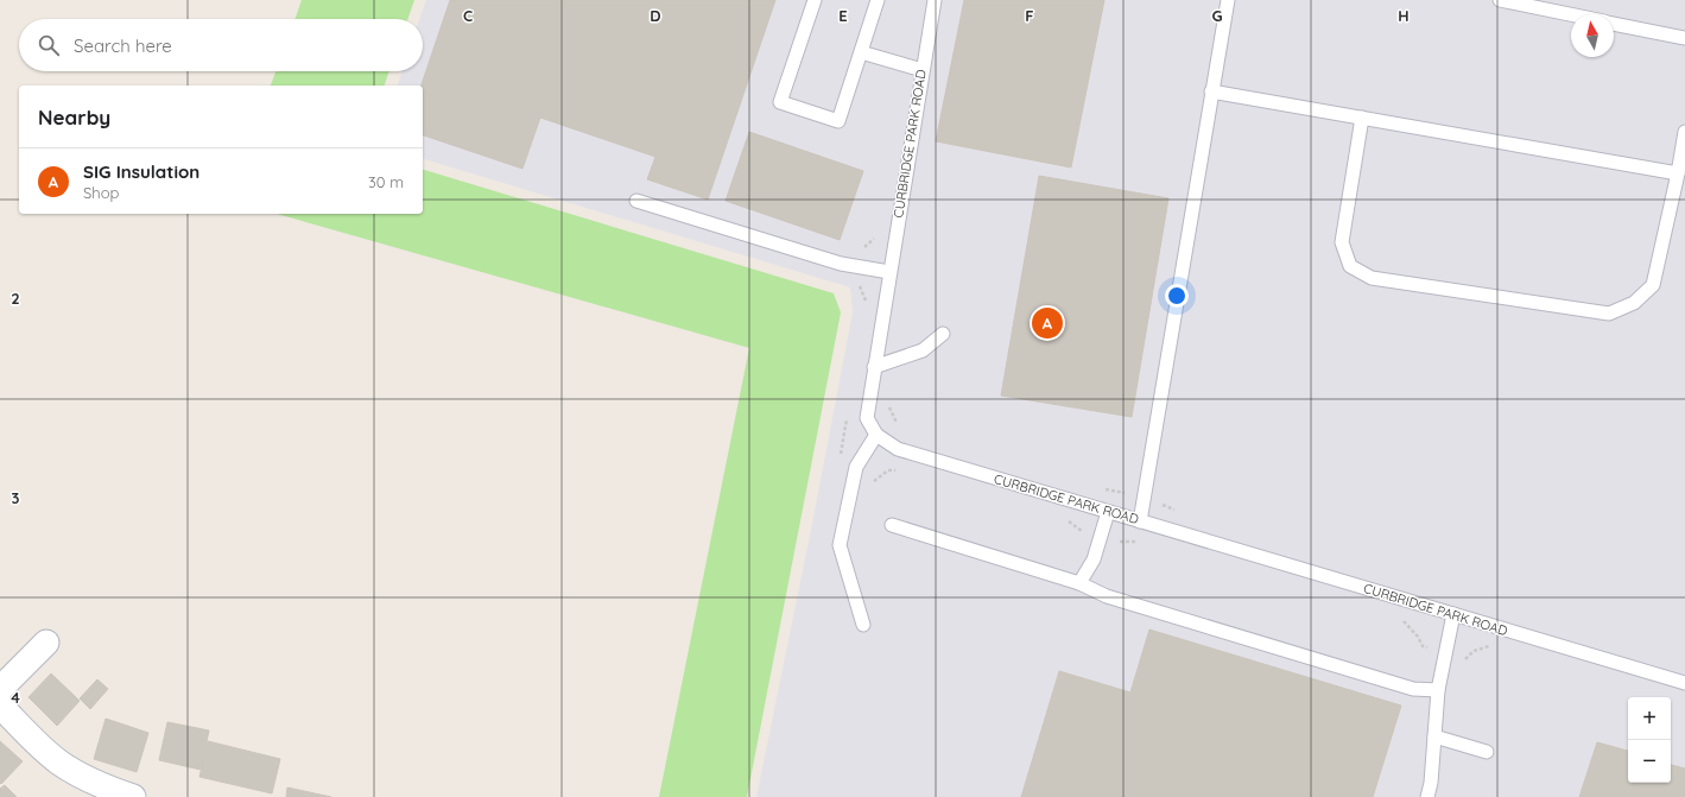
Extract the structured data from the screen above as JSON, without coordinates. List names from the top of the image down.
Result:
{
  "streets": {
    "lane": ["CURBRIDGE PARK ROAD"]
  },
  "north": "top",
  "page": {
    "search": "Search here",
    "heading": "Nearby",
    "list": [
      {
        "mark": "A",
        "name": "SIG Insulation",
        "note": "Shop",
        "value": "30 m"
      }
    ],
    "pins": "A",
    "map_buttons": ["+", "−"]
  },
  "grid": {
    "columns": [
      "C",
      "D",
      "E",
      "F",
      "G",
      "H"
    ],
    "rows": ["2", "3", "4"]
  }
}
